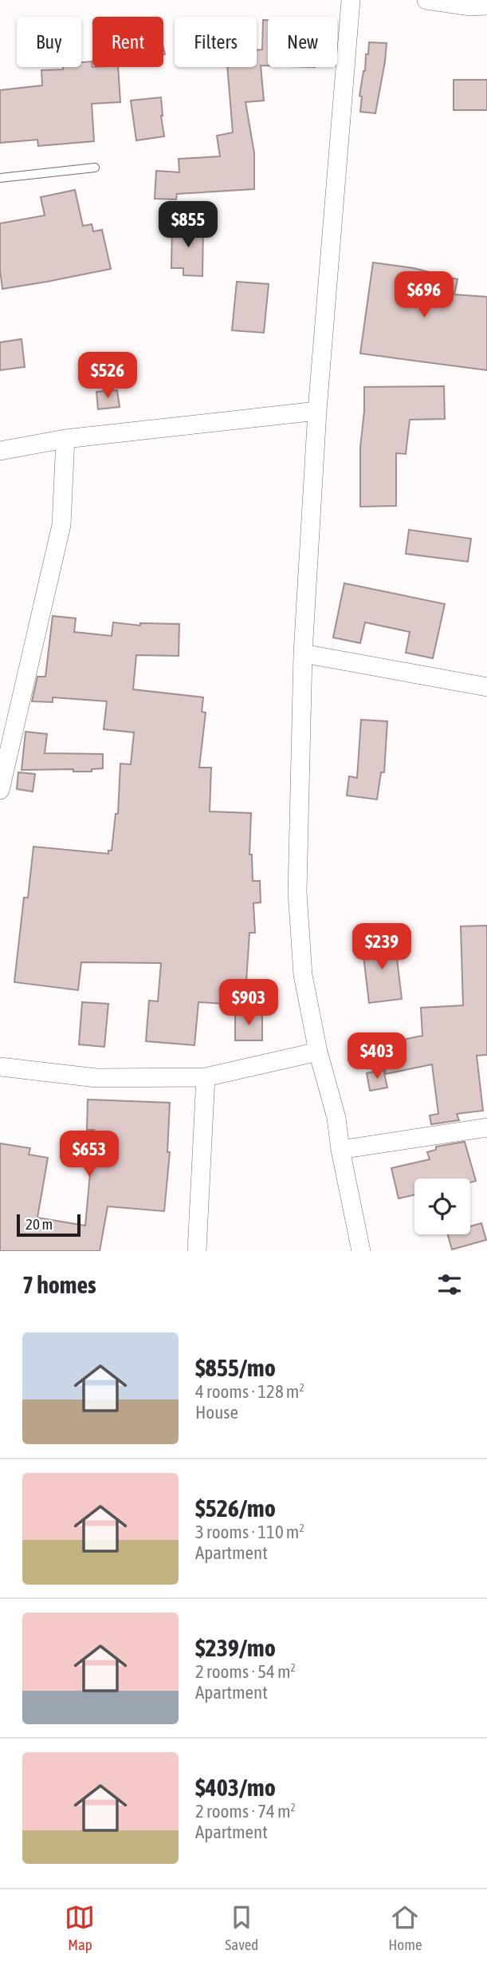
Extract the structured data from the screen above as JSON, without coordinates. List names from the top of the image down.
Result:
{
  "scale_bar": "20 m",
  "page": {
    "chip": [
      "Buy",
      "Rent",
      "Filters",
      "New"
    ],
    "price": [
      "$855",
      "$696",
      "$526",
      "$239",
      "$903",
      "$403",
      "$653"
    ],
    "scale": "20 m",
    "heading": "7 homes",
    "list": [
      {
        "name": "$855/mo",
        "note": "4 rooms · 128 m² · House"
      },
      {
        "name": "$526/mo",
        "note": "3 rooms · 110 m² · Apartment"
      },
      {
        "name": "$239/mo",
        "note": "2 rooms · 54 m² · Apartment"
      },
      {
        "name": "$403/mo",
        "note": "2 rooms · 74 m² · Apartment"
      }
    ],
    "tabs": ["Map", "Saved", "Home"]
  }
}
